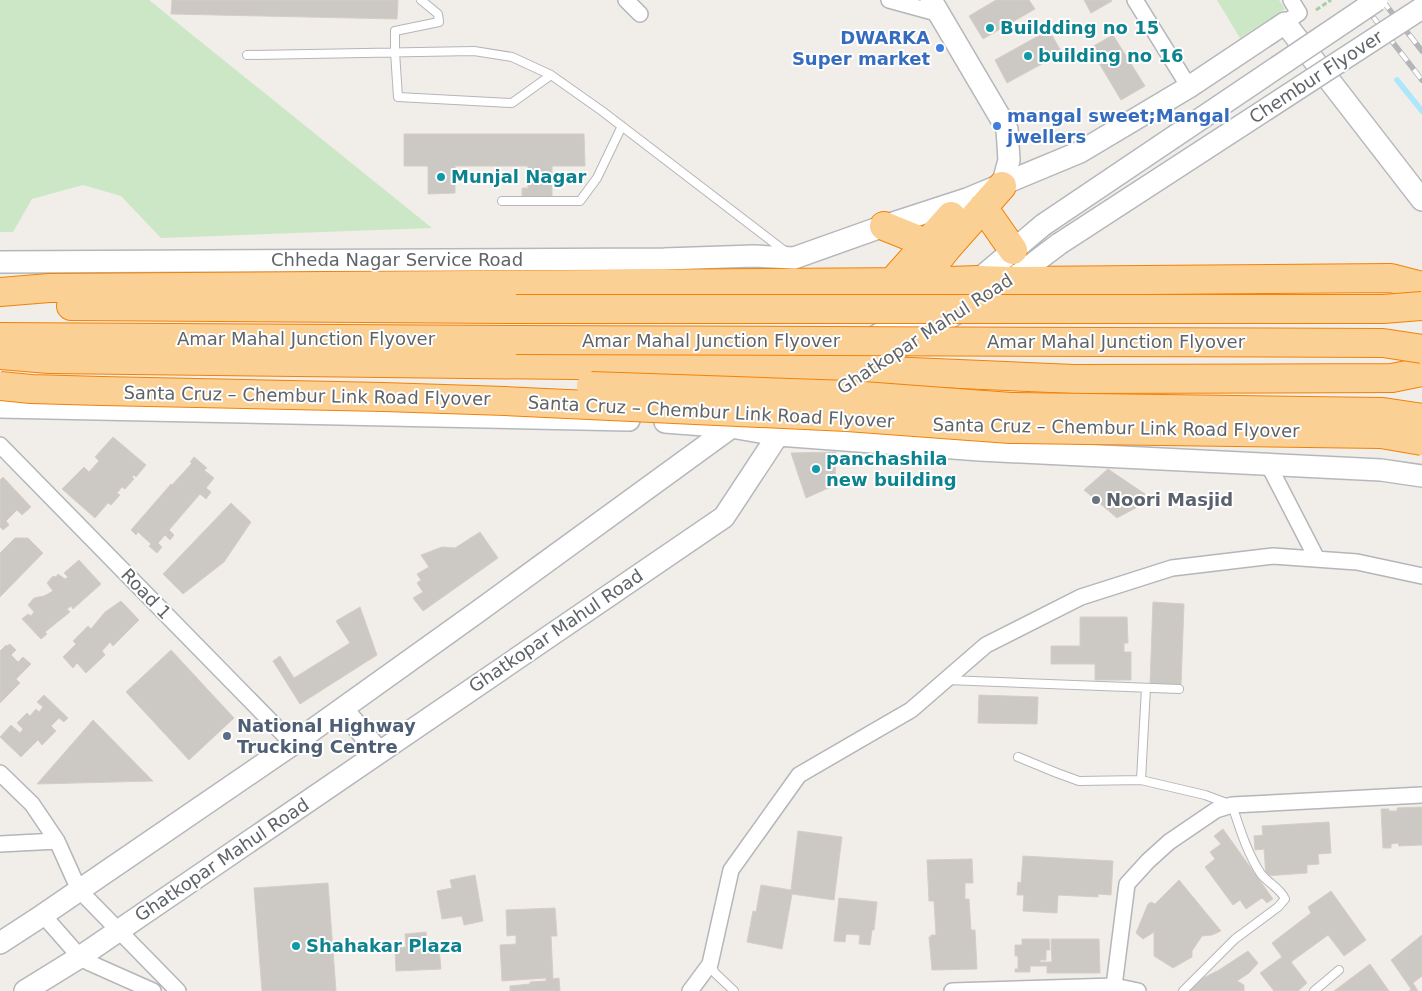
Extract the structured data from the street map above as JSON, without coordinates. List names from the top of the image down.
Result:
{
  "streets": {
    "highway": ["Amar Mahal Junction Flyover", "Santa Cruz – Chembur Link Road Flyover"],
    "street": [
      "Chembur Flyover",
      "Chheda Nagar Service Road",
      "Ghatkopar Mahul Road",
      "Road 1"
    ]
  },
  "crossings": [
    ["Chembur Flyover", "Ghatkopar Mahul Road"],
    ["Ghatkopar Mahul Road", "Road 1"]
  ],
  "places": [
    "Buildding no 15",
    "DWARKA Super market",
    "building no 16",
    "mangal sweet;Mangal jwellers",
    "Munjal Nagar",
    "panchashila new building",
    "Noori Masjid",
    "National Highway Trucking Centre",
    "Shahakar Plaza"
  ]
}
